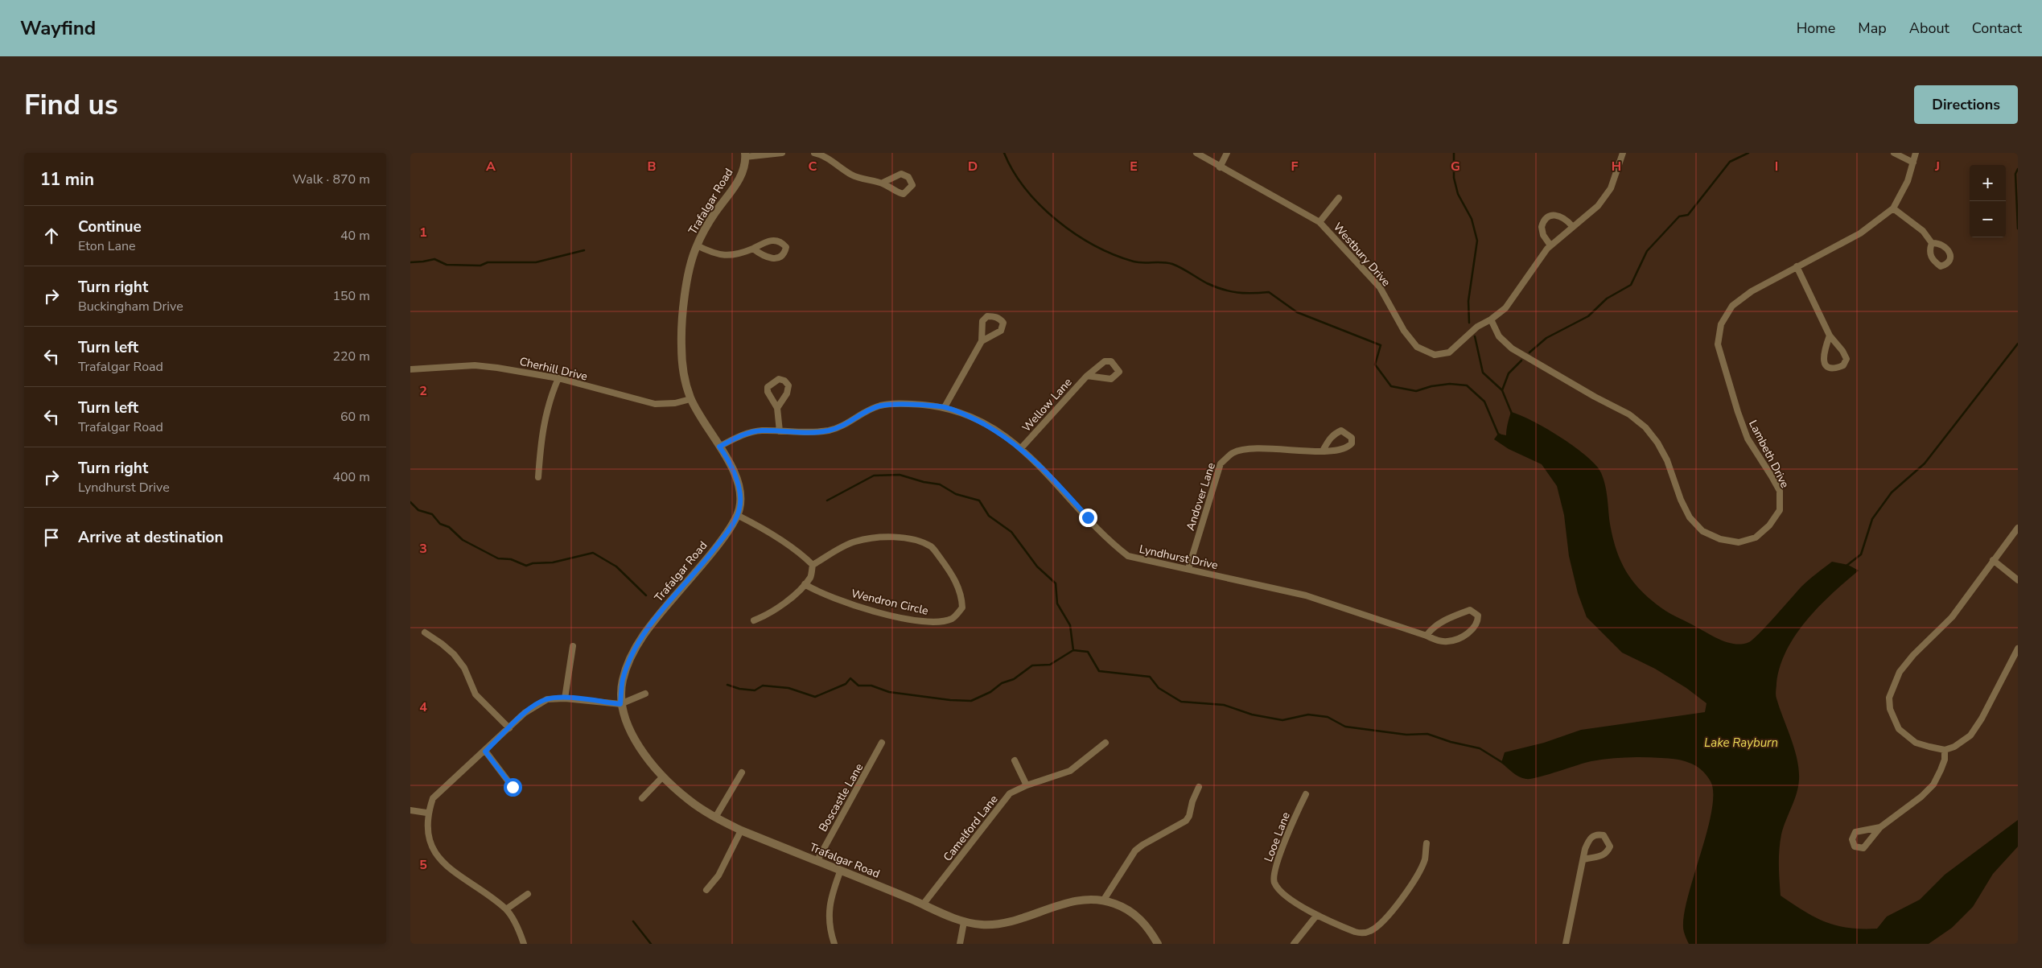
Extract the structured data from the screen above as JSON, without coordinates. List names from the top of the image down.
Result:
{
  "streets": {
    "street": [
      "Trafalgar Road",
      "Westbury Drive",
      "Cherhill Drive",
      "Wellow Lane",
      "Lambeth Drive",
      "Andover Lane",
      "Lyndhurst Drive",
      "Wendron Circle",
      "Boscastle Lane",
      "Camelford Lane",
      "Looe Lane"
    ]
  },
  "crossings": [
    ["Trafalgar Road", "Cherhill Drive"],
    ["Trafalgar Road", "Lyndhurst Drive"],
    ["Trafalgar Road", "Boscastle Lane"],
    ["Trafalgar Road", "Camelford Lane"],
    ["Westbury Drive", "Lambeth Drive"],
    ["Wellow Lane", "Lyndhurst Drive"],
    ["Andover Lane", "Lyndhurst Drive"]
  ],
  "water": ["Lake Rayburn"],
  "page": {
    "header": "Wayfind",
    "nav": [
      "Home",
      "Map",
      "About",
      "Contact"
    ],
    "buttons": "Directions",
    "title": "Find us",
    "heading": ["11 min", "Walk · 870 m"],
    "map_buttons": ["+", "−"],
    "list": [
      ["Continue", "Eton Lane", "40 m"],
      ["Turn right", "Buckingham Drive", "150 m"],
      ["Turn left", "Trafalgar Road", "220 m"],
      ["Turn left", "Trafalgar Road", "60 m"],
      ["Turn right", "Lyndhurst Drive", "400 m"],
      "Arrive at destination"
    ]
  },
  "grid": {
    "columns": [
      "A",
      "B",
      "C",
      "D",
      "E",
      "F",
      "G",
      "H",
      "I",
      "J"
    ],
    "rows": [
      "1",
      "2",
      "3",
      "4",
      "5"
    ]
  }
}
